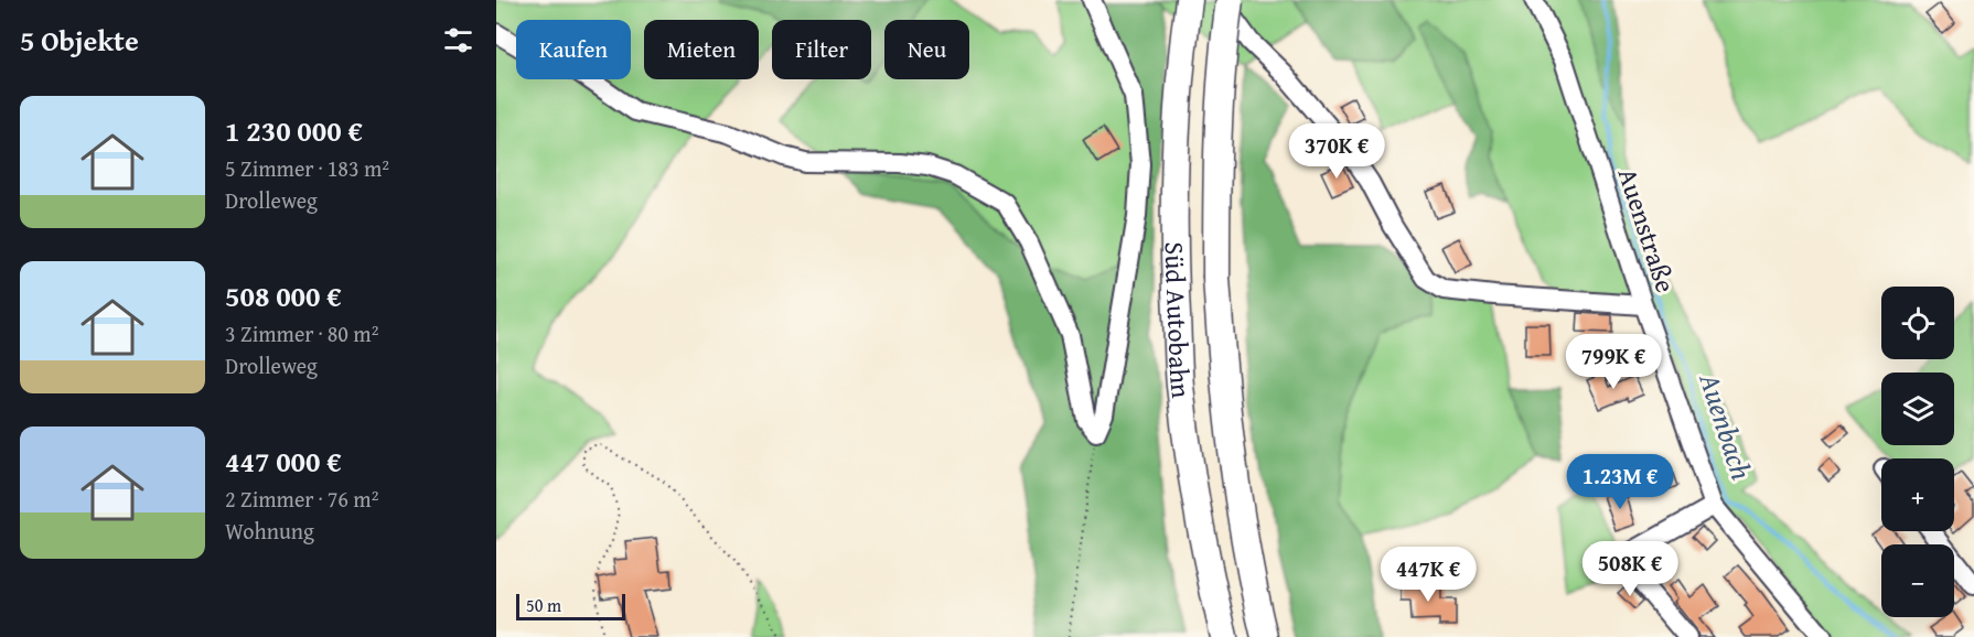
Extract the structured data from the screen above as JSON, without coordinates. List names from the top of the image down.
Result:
{
  "streets": {
    "highway": ["Süd Autobahn"],
    "street": ["Auenstraße"]
  },
  "water": ["Auenbach"],
  "scale_bar": "50 m",
  "page": {
    "heading": "5 Objekte",
    "chip": [
      "Kaufen",
      "Mieten",
      "Filter",
      "Neu"
    ],
    "list": [
      {
        "name": "1 230 000 €",
        "note": "5 Zimmer · 183 m² · Drolleweg"
      },
      {
        "name": "508 000 €",
        "note": "3 Zimmer · 80 m² · Drolleweg"
      },
      {
        "name": "447 000 €",
        "note": "2 Zimmer · 76 m² · Wohnung"
      }
    ],
    "price": [
      "370K €",
      "799K €",
      "1.23M €",
      "508K €",
      "447K €"
    ],
    "map_buttons": ["+", "−"],
    "scale": "50 m"
  }
}
